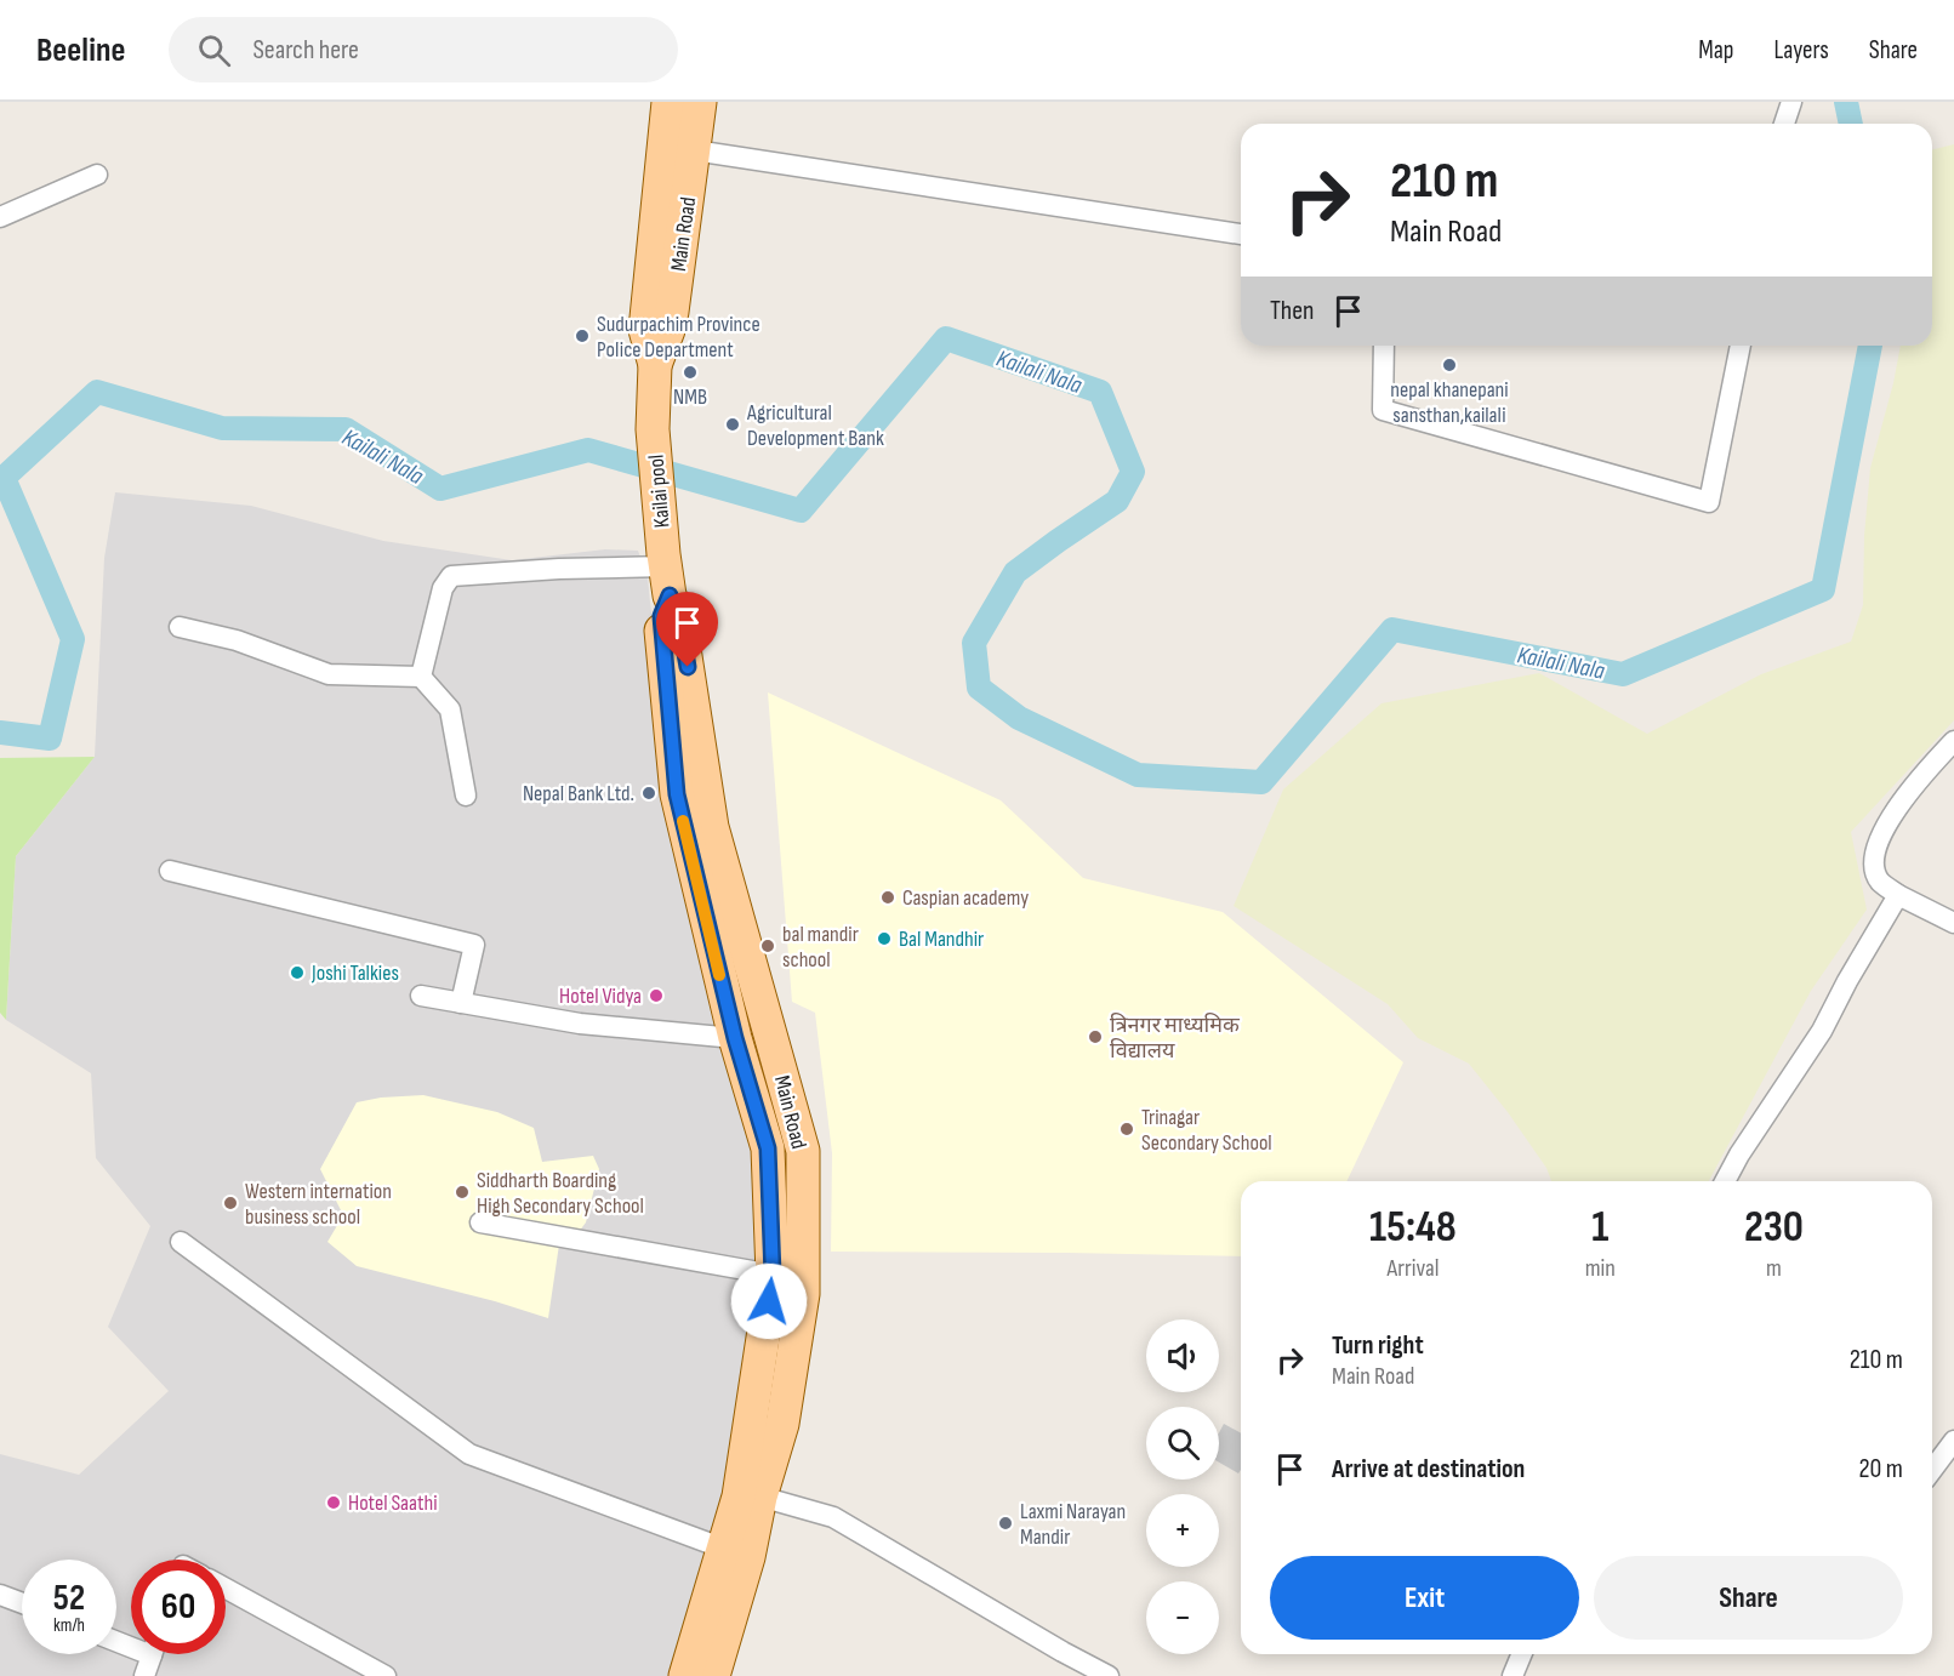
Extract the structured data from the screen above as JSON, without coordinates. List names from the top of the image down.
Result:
{
  "streets": {
    "main road": ["Main Road", "Kailai pool"]
  },
  "crossings": [
    ["Main Road", "Kailai pool"]
  ],
  "water": ["Kailali Nala"],
  "places": [
    "Sudurpachim Province Police Department",
    "nepal khanepani sansthan,kailali",
    "NMB",
    "Agricultural Development Bank",
    "Nepal Bank Ltd.",
    "Caspian academy",
    "Bal Mandhir",
    "bal mandir school",
    "Joshi Talkies",
    "Hotel Vidya",
    "त्रिनगर माध्यमिक विद्यालय",
    "Trinagar Secondary School",
    "Siddharth Boarding High Secondary School",
    "Western internation business school",
    "Hotel Saathi",
    "Laxmi Narayan Mandir"
  ],
  "page": {
    "header": "Beeline",
    "search": "Search here",
    "nav": ["Map", "Layers", "Share"],
    "turn": ["210 m", "Main Road"],
    "then": "Then",
    "eta": [
      "15:48",
      "Arrival",
      "1",
      "min",
      "230",
      "m"
    ],
    "list": [
      {
        "name": "Turn right",
        "note": "Main Road",
        "value": "210 m"
      },
      {
        "name": "Arrive at destination",
        "value": "20 m"
      }
    ],
    "map_buttons": ["+", "−"],
    "buttons": ["Exit", "Share"],
    "speed": "52 km/h",
    "limit": "60"
  }
}
